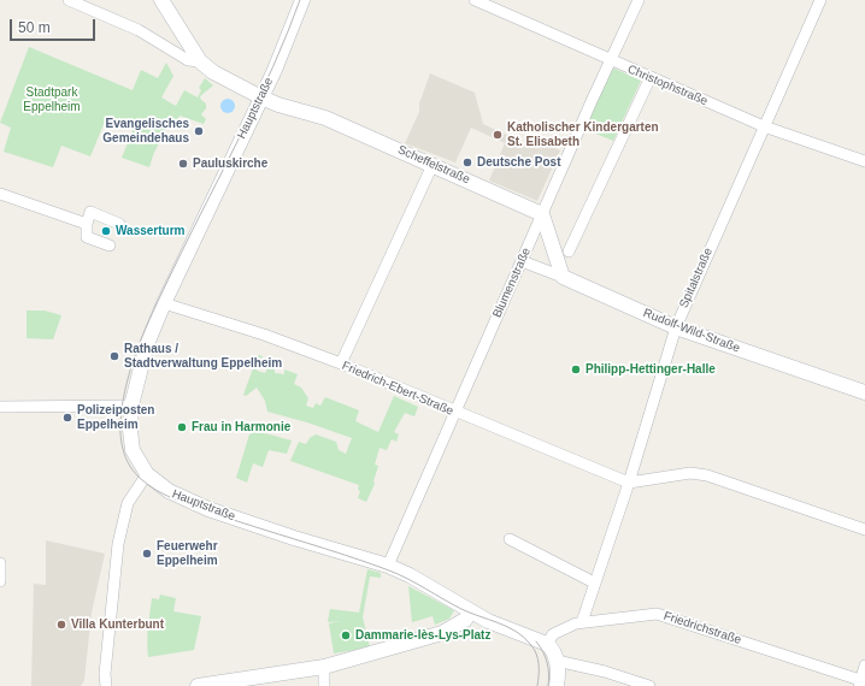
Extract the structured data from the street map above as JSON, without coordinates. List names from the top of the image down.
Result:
{
  "streets": {
    "street": [
      "Christophstraße",
      "Hauptstraße",
      "Scheffelstraße",
      "Spitalstraße",
      "Blumenstraße",
      "Rudolf-Wild-Straße",
      "Friedrich-Ebert-Straße",
      "Friedrichstraße"
    ]
  },
  "crossings": [
    ["Christophstraße", "Spitalstraße"],
    ["Christophstraße", "Blumenstraße"],
    ["Hauptstraße", "Scheffelstraße"],
    ["Hauptstraße", "Blumenstraße"],
    ["Hauptstraße", "Friedrich-Ebert-Straße"],
    ["Hauptstraße", "Friedrichstraße"],
    ["Scheffelstraße", "Blumenstraße"],
    ["Spitalstraße", "Rudolf-Wild-Straße"],
    ["Spitalstraße", "Friedrich-Ebert-Straße"],
    ["Spitalstraße", "Friedrichstraße"],
    ["Blumenstraße", "Rudolf-Wild-Straße"],
    ["Blumenstraße", "Friedrich-Ebert-Straße"]
  ],
  "parks": ["Stadtpark Eppelheim"],
  "places": [
    "Evangelisches Gemeindehaus",
    "Katholischer Kindergarten St. Elisabeth",
    "Deutsche Post",
    "Pauluskirche",
    "Wasserturm",
    "Rathaus / Stadtverwaltung Eppelheim",
    "Philipp-Hettinger-Halle",
    "Polizeiposten Eppelheim",
    "Frau in Harmonie",
    "Feuerwehr Eppelheim",
    "Villa Kunterbunt",
    "Dammarie-lès-Lys-Platz"
  ],
  "scale_bar": "50 m"
}
